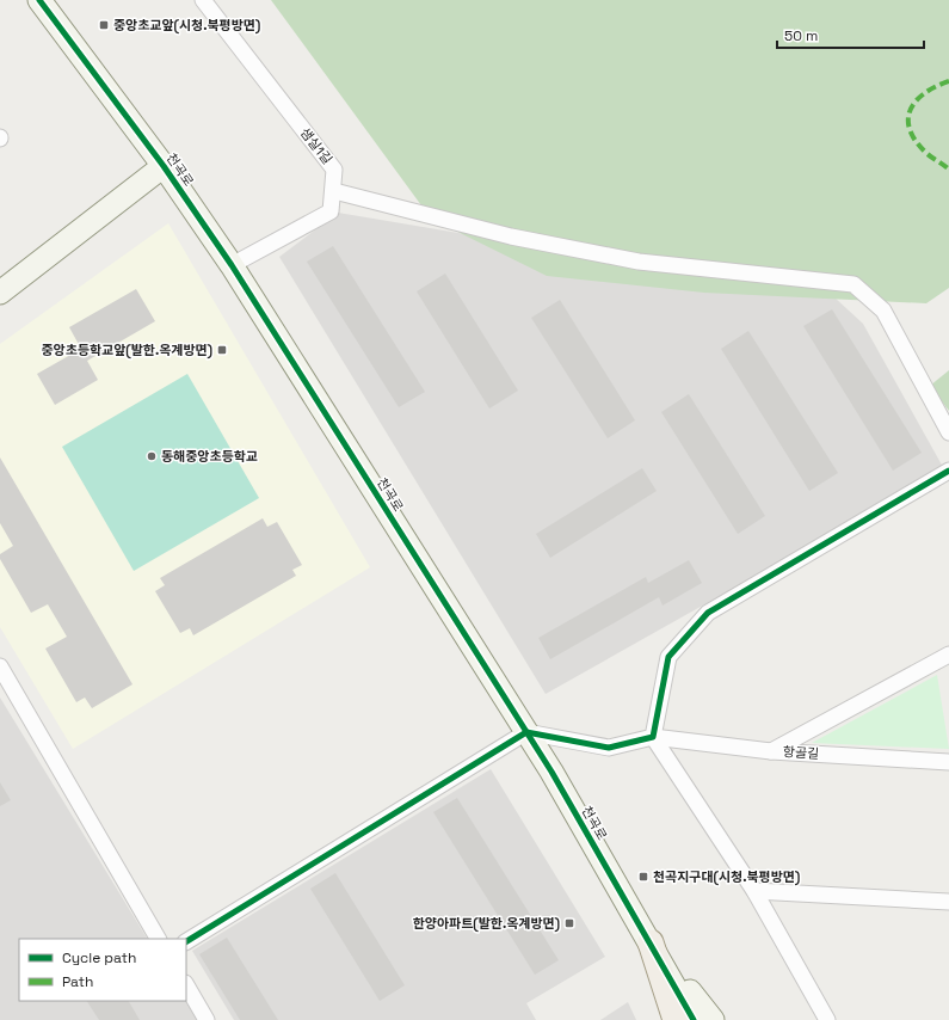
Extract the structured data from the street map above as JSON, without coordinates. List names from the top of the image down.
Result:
{
  "streets": {
    "street": ["샘실1길", "천곡로", "항골길"]
  },
  "crossings": [
    ["샘실1길", "천곡로"]
  ],
  "places": {
    "transit": [
      "중앙초교앞(시청.북평방면)",
      "중앙초등학교앞(발한.옥계방면)",
      "천곡지구대(시청.북평방면)",
      "한양아파트(발한.옥계방면)"
    ],
    "other": ["동해중앙초등학교"]
  },
  "legend": ["Cycle path", "Path"],
  "scale_bar": "50 m"
}
